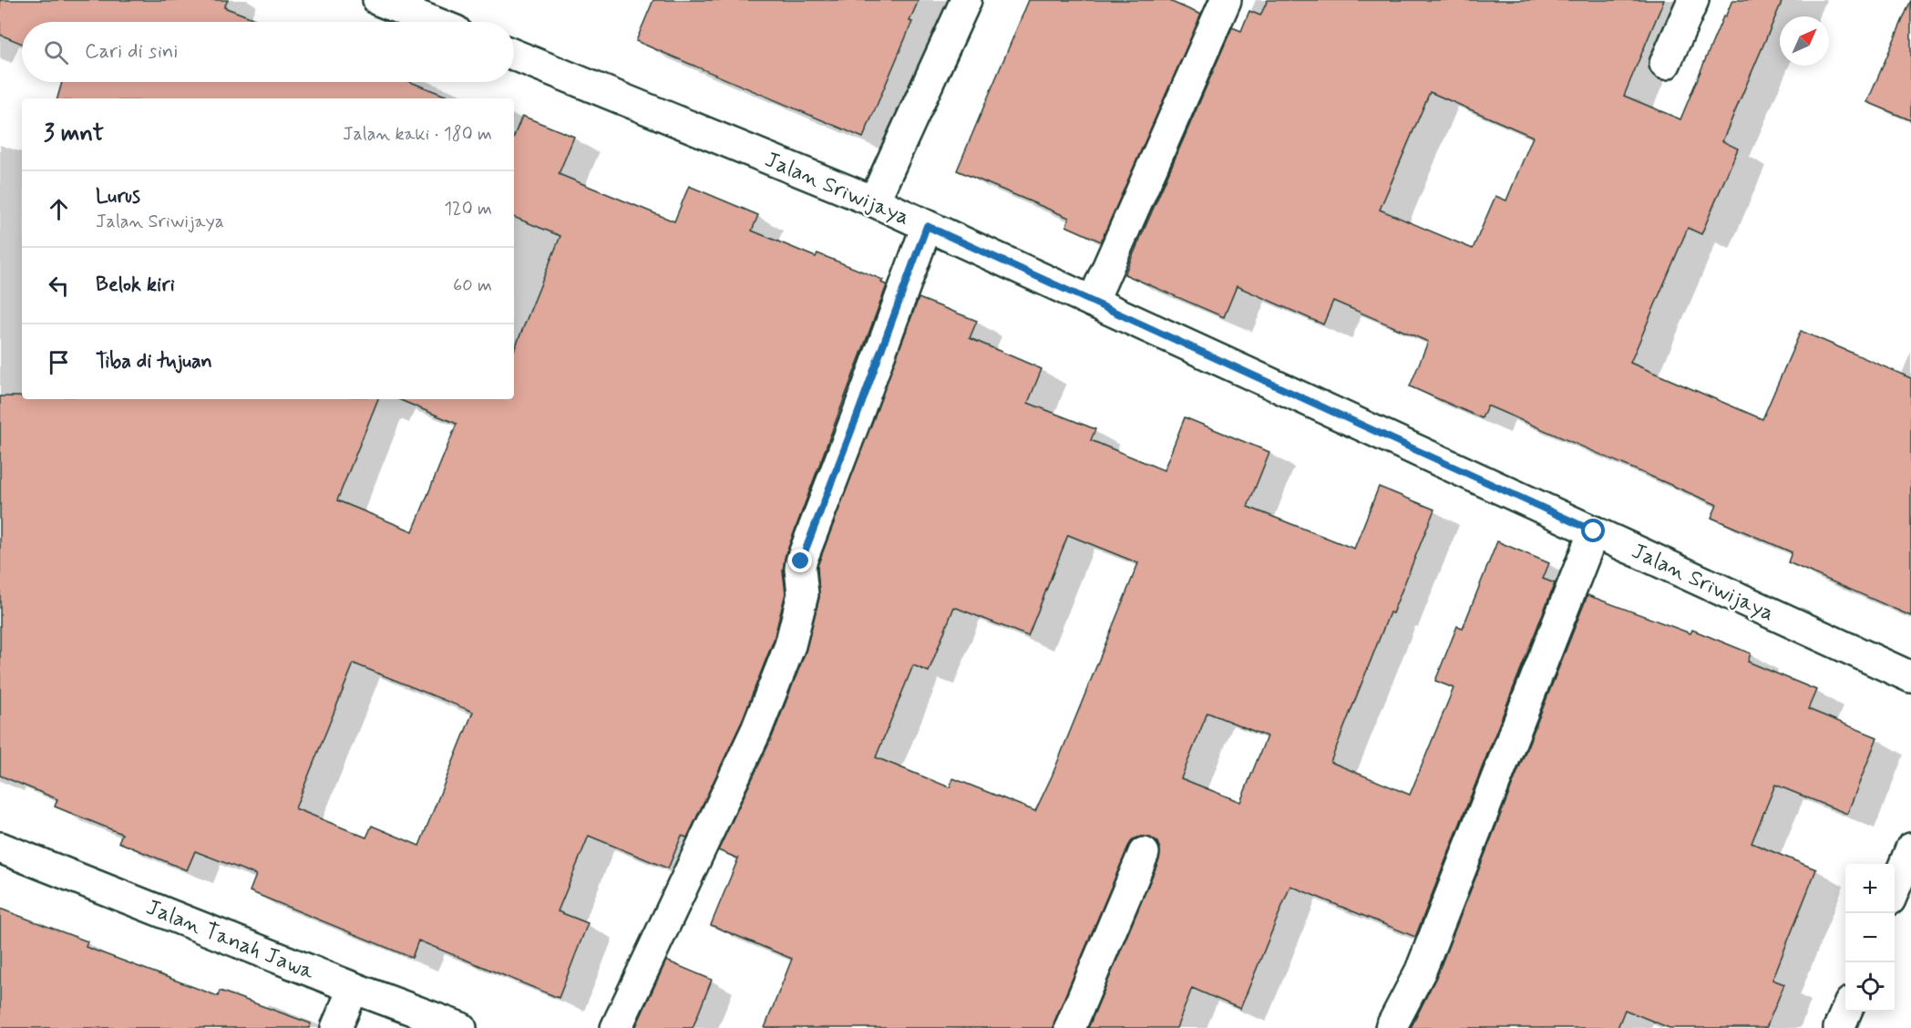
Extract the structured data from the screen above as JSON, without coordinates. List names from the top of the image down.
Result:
{
  "streets": {
    "street": ["Jalan Sriwijaya", "Jalan Tanah Jawa"]
  },
  "north": "top right",
  "page": {
    "search": "Cari di sini",
    "heading": ["3 mnt", "Jalan kaki · 180 m"],
    "list": [
      ["Lurus", "Jalan Sriwijaya", "120 m"],
      ["Belok kiri", "60 m"],
      "Tiba di tujuan"
    ],
    "map_buttons": ["+", "−"]
  }
}
